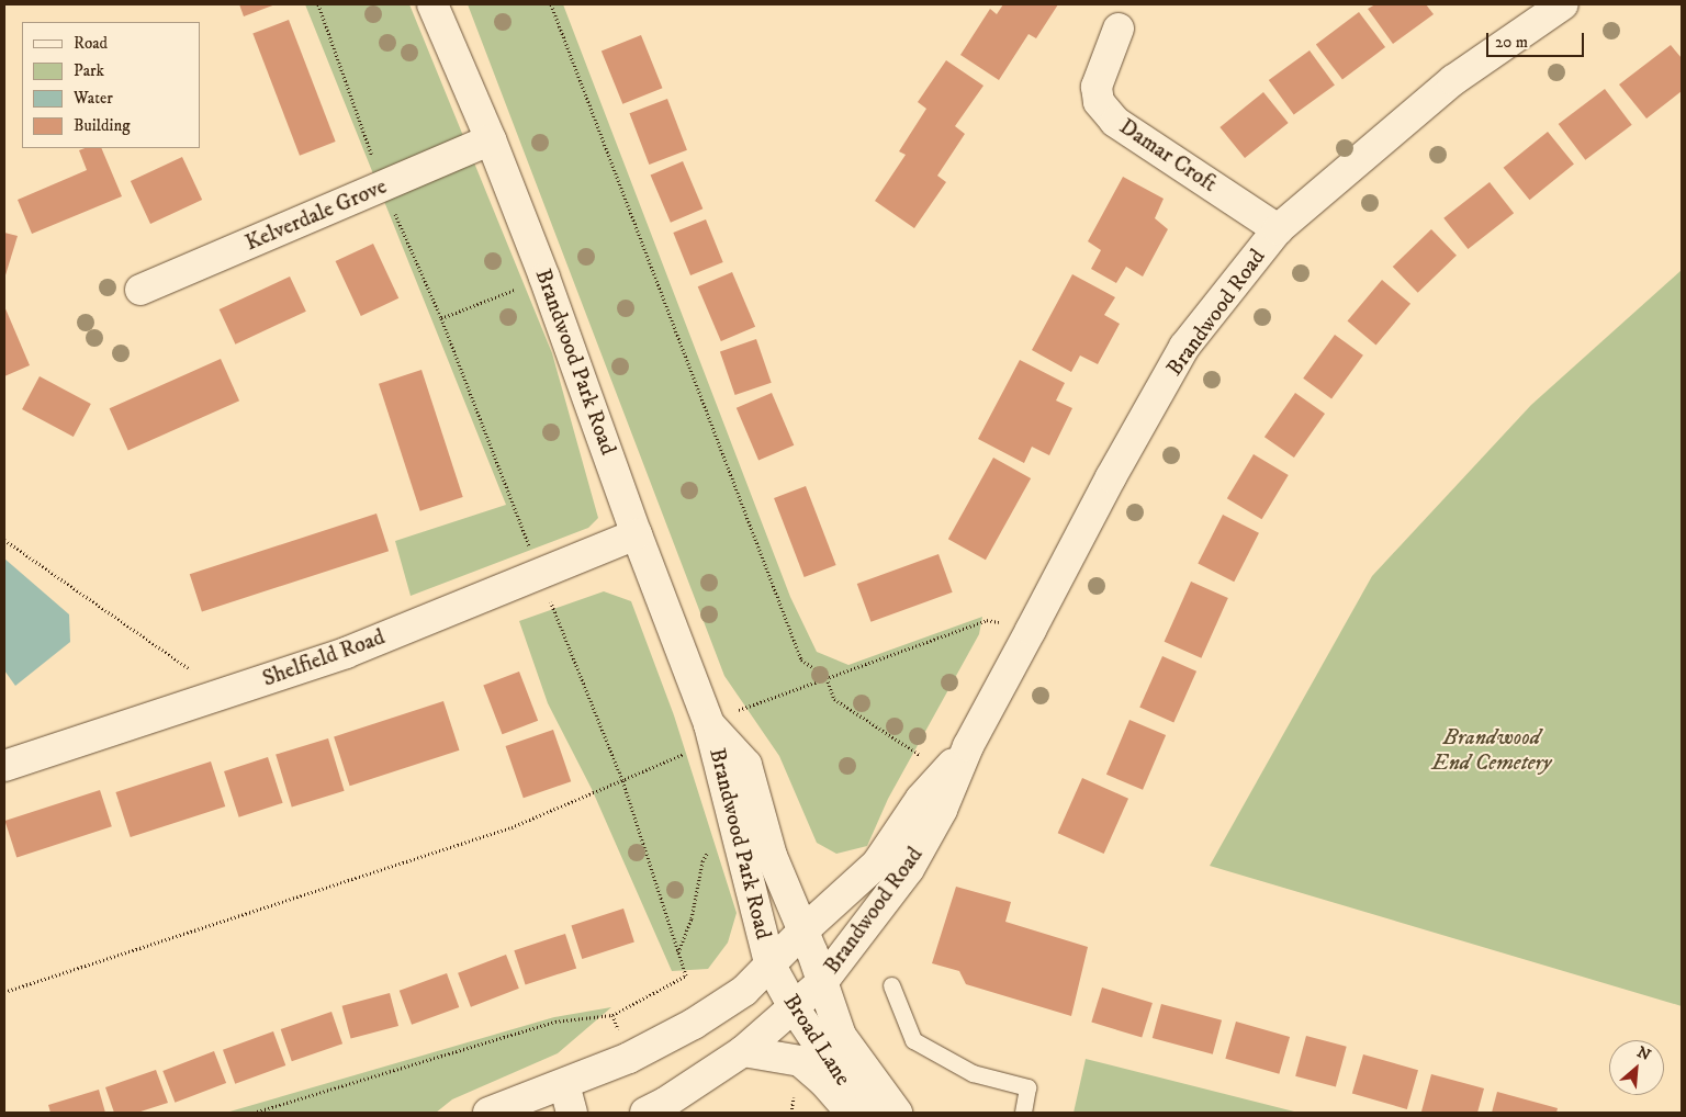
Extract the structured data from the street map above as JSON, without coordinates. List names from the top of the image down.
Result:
{
  "streets": {
    "street": [
      "Damar Croft",
      "Kelverdale Grove",
      "Brandwood Road",
      "Brandwood Park Road",
      "Shelfield Road",
      "Broad Lane"
    ]
  },
  "crossings": [
    ["Damar Croft", "Brandwood Road"],
    ["Kelverdale Grove", "Brandwood Park Road"],
    ["Brandwood Road", "Brandwood Park Road"],
    ["Brandwood Road", "Broad Lane"],
    ["Brandwood Park Road", "Shelfield Road"],
    ["Brandwood Park Road", "Broad Lane"]
  ],
  "parks": ["Brandwood End Cemetery"],
  "legend": [
    "Road",
    "Park",
    "Water",
    "Building"
  ],
  "scale_bar": "20 m",
  "north": "top right"
}
